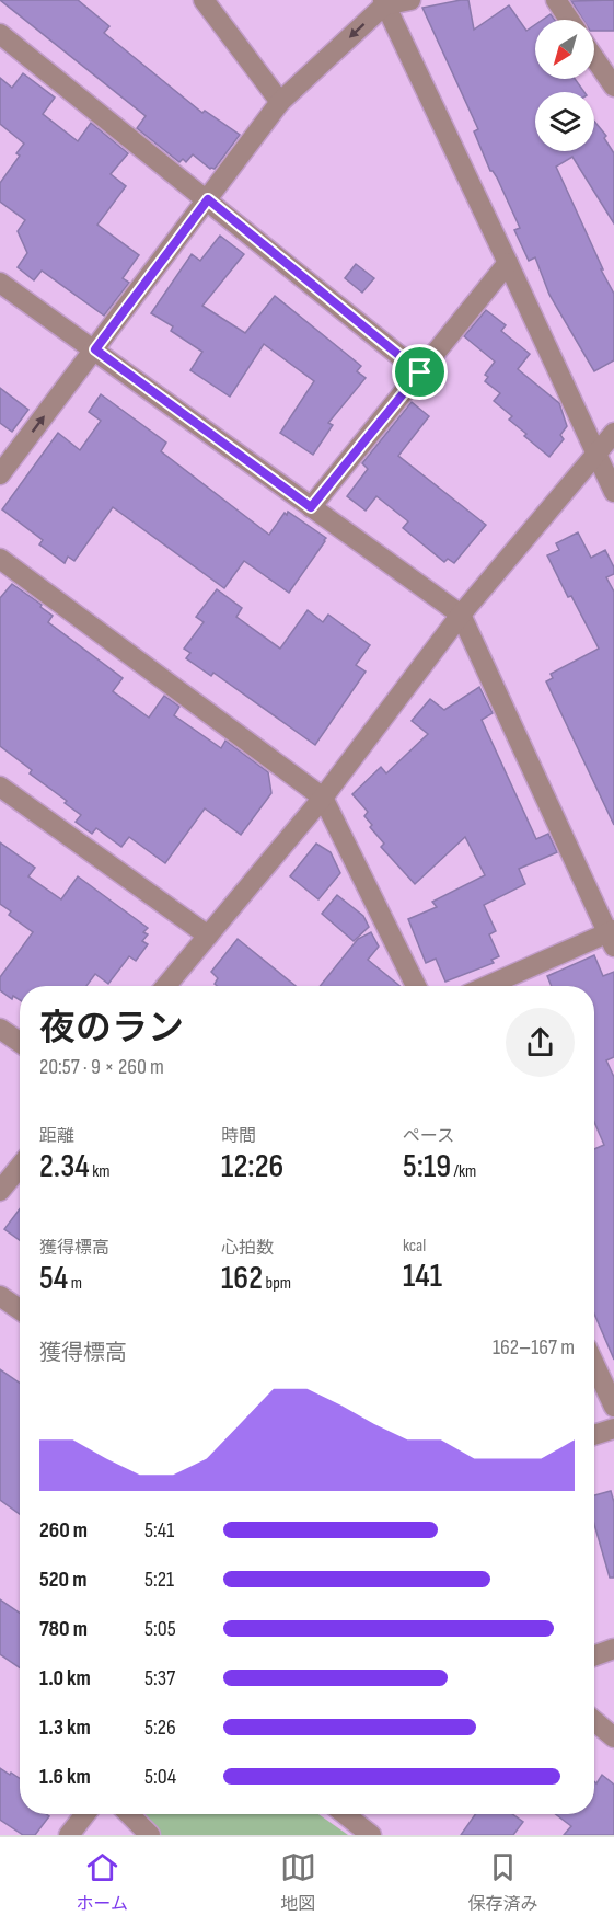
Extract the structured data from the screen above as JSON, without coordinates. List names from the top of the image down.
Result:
{
  "north": "bottom left",
  "page": {
    "heading": ["夜のラン", "20:57 · 9 × 260 m"],
    "stats": [
      ["距離", "2.34 km"],
      ["時間", "12:26"],
      ["ペース", "5:19 /km"],
      ["獲得標高", "54 m"],
      ["心拍数", "162 bpm"],
      ["kcal", "141"]
    ],
    "chart": ["獲得標高", "162–167 m"],
    "list": [
      {
        "name": "260 m",
        "note": "5:41"
      },
      {
        "name": "520 m",
        "note": "5:21"
      },
      {
        "name": "780 m",
        "note": "5:05"
      },
      {
        "name": "1.0 km",
        "note": "5:37"
      },
      {
        "name": "1.3 km",
        "note": "5:26"
      },
      {
        "name": "1.6 km",
        "note": "5:04"
      }
    ],
    "tabs": ["ホーム", "地図", "保存済み"]
  }
}
